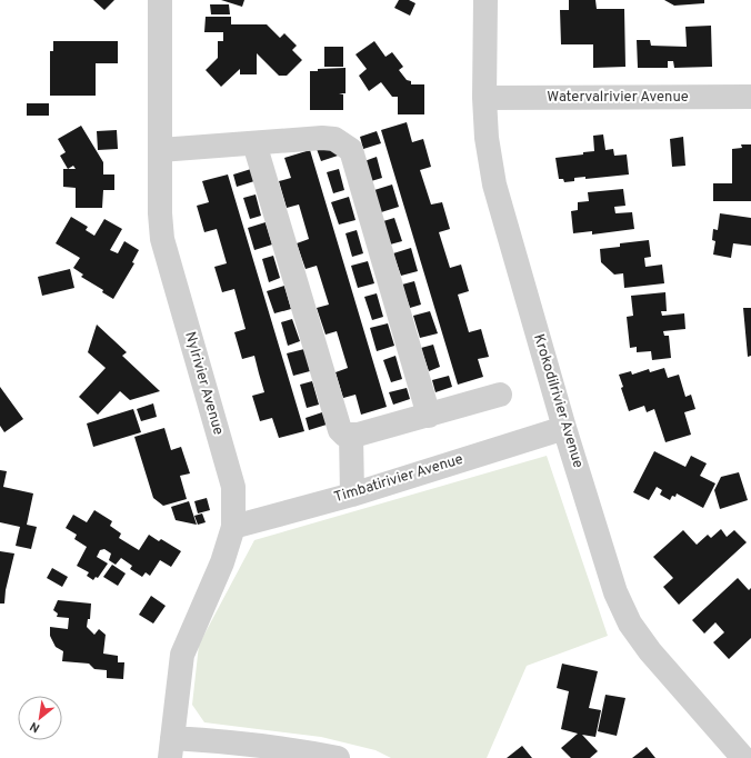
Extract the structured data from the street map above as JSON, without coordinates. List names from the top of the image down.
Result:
{
  "streets": {
    "street": [
      "Watervalrivier Avenue",
      "Nylrivier Avenue",
      "Krokodilrivier Avenue",
      "Timbatirivier Avenue"
    ]
  },
  "crossings": [
    ["Watervalrivier Avenue", "Krokodilrivier Avenue"],
    ["Nylrivier Avenue", "Timbatirivier Avenue"],
    ["Krokodilrivier Avenue", "Timbatirivier Avenue"]
  ],
  "north": "bottom left"
}
